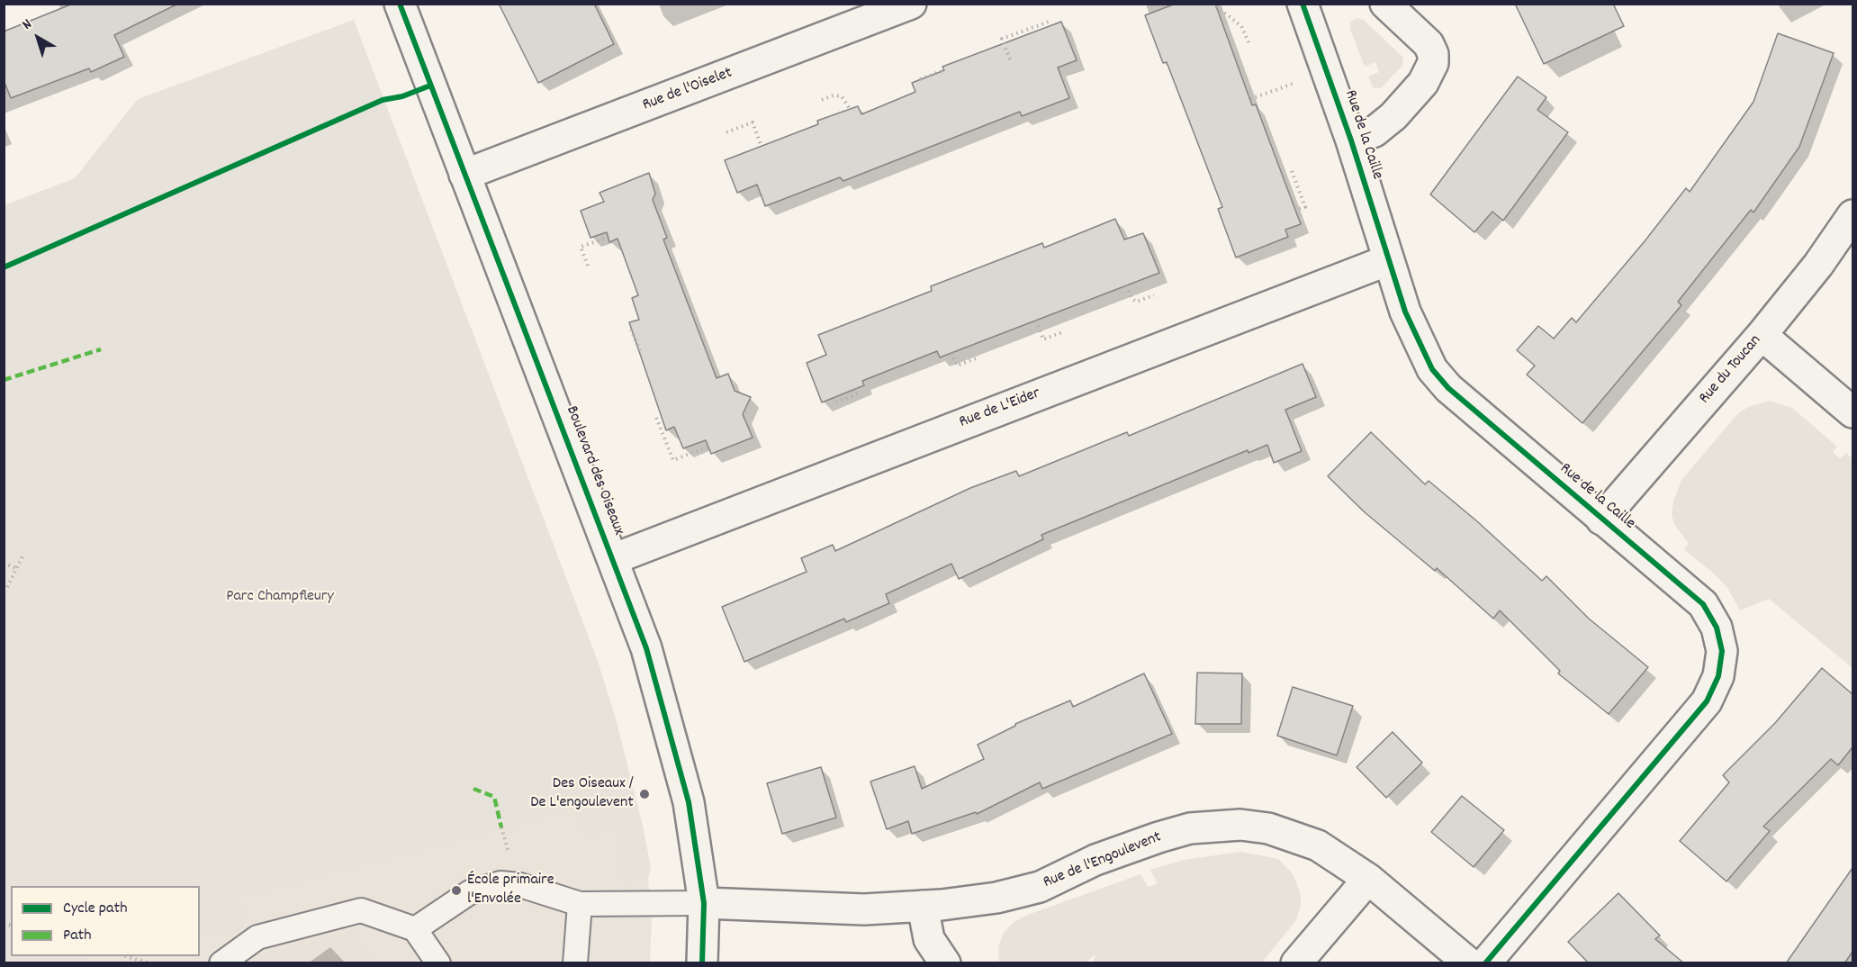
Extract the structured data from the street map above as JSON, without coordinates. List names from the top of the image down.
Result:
{
  "streets": {
    "street": [
      "Rue de l'Oiselet",
      "Rue de la Caille",
      "Rue du Toucan",
      "Rue de L'Eider",
      "Boulevard des Oiseaux",
      "Rue de l'Engoulevent"
    ]
  },
  "crossings": [
    ["Rue de l'Oiselet", "Boulevard des Oiseaux"],
    ["Rue de la Caille", "Rue du Toucan"],
    ["Rue de la Caille", "Rue de L'Eider"],
    ["Rue de L'Eider", "Boulevard des Oiseaux"],
    ["Boulevard des Oiseaux", "Rue de l'Engoulevent"]
  ],
  "parks": ["Parc Champfleury"],
  "places": ["Des Oiseaux / De L'engoulevent", "École primaire l'Envolée"],
  "legend": ["Cycle path", "Path"],
  "north": "top left"
}
